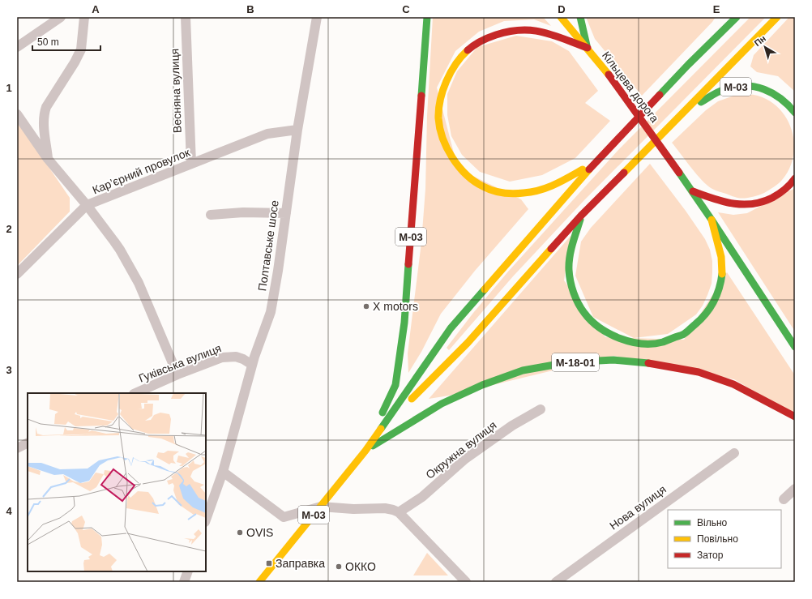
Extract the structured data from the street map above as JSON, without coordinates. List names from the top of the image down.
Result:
{
  "streets": {
    "highway": ["Кільцева дорога", "М-03", "М-18-01"],
    "street": [
      "Весняна вулиця",
      "Кар’єрний провулок",
      "Полтавське шосе",
      "Гуківська вулиця",
      "Окружна вулиця",
      "Нова вулиця"
    ]
  },
  "crossings": [
    ["М-03", "М-18-01"],
    ["Весняна вулиця", "Кар’єрний провулок"],
    ["Кар’єрний провулок", "Полтавське шосе"],
    ["Полтавське шосе", "Гуківська вулиця"]
  ],
  "places": {
    "other": ["Х motors", "OVIS", "ОККО"],
    "transit": ["Заправка"]
  },
  "legend": ["Вільно", "Повільно", "Затор"],
  "scale_bar": "50 m",
  "north": "top left",
  "grid": {
    "columns": [
      "A",
      "B",
      "C",
      "D",
      "E"
    ],
    "rows": [
      "1",
      "2",
      "3",
      "4"
    ]
  }
}
